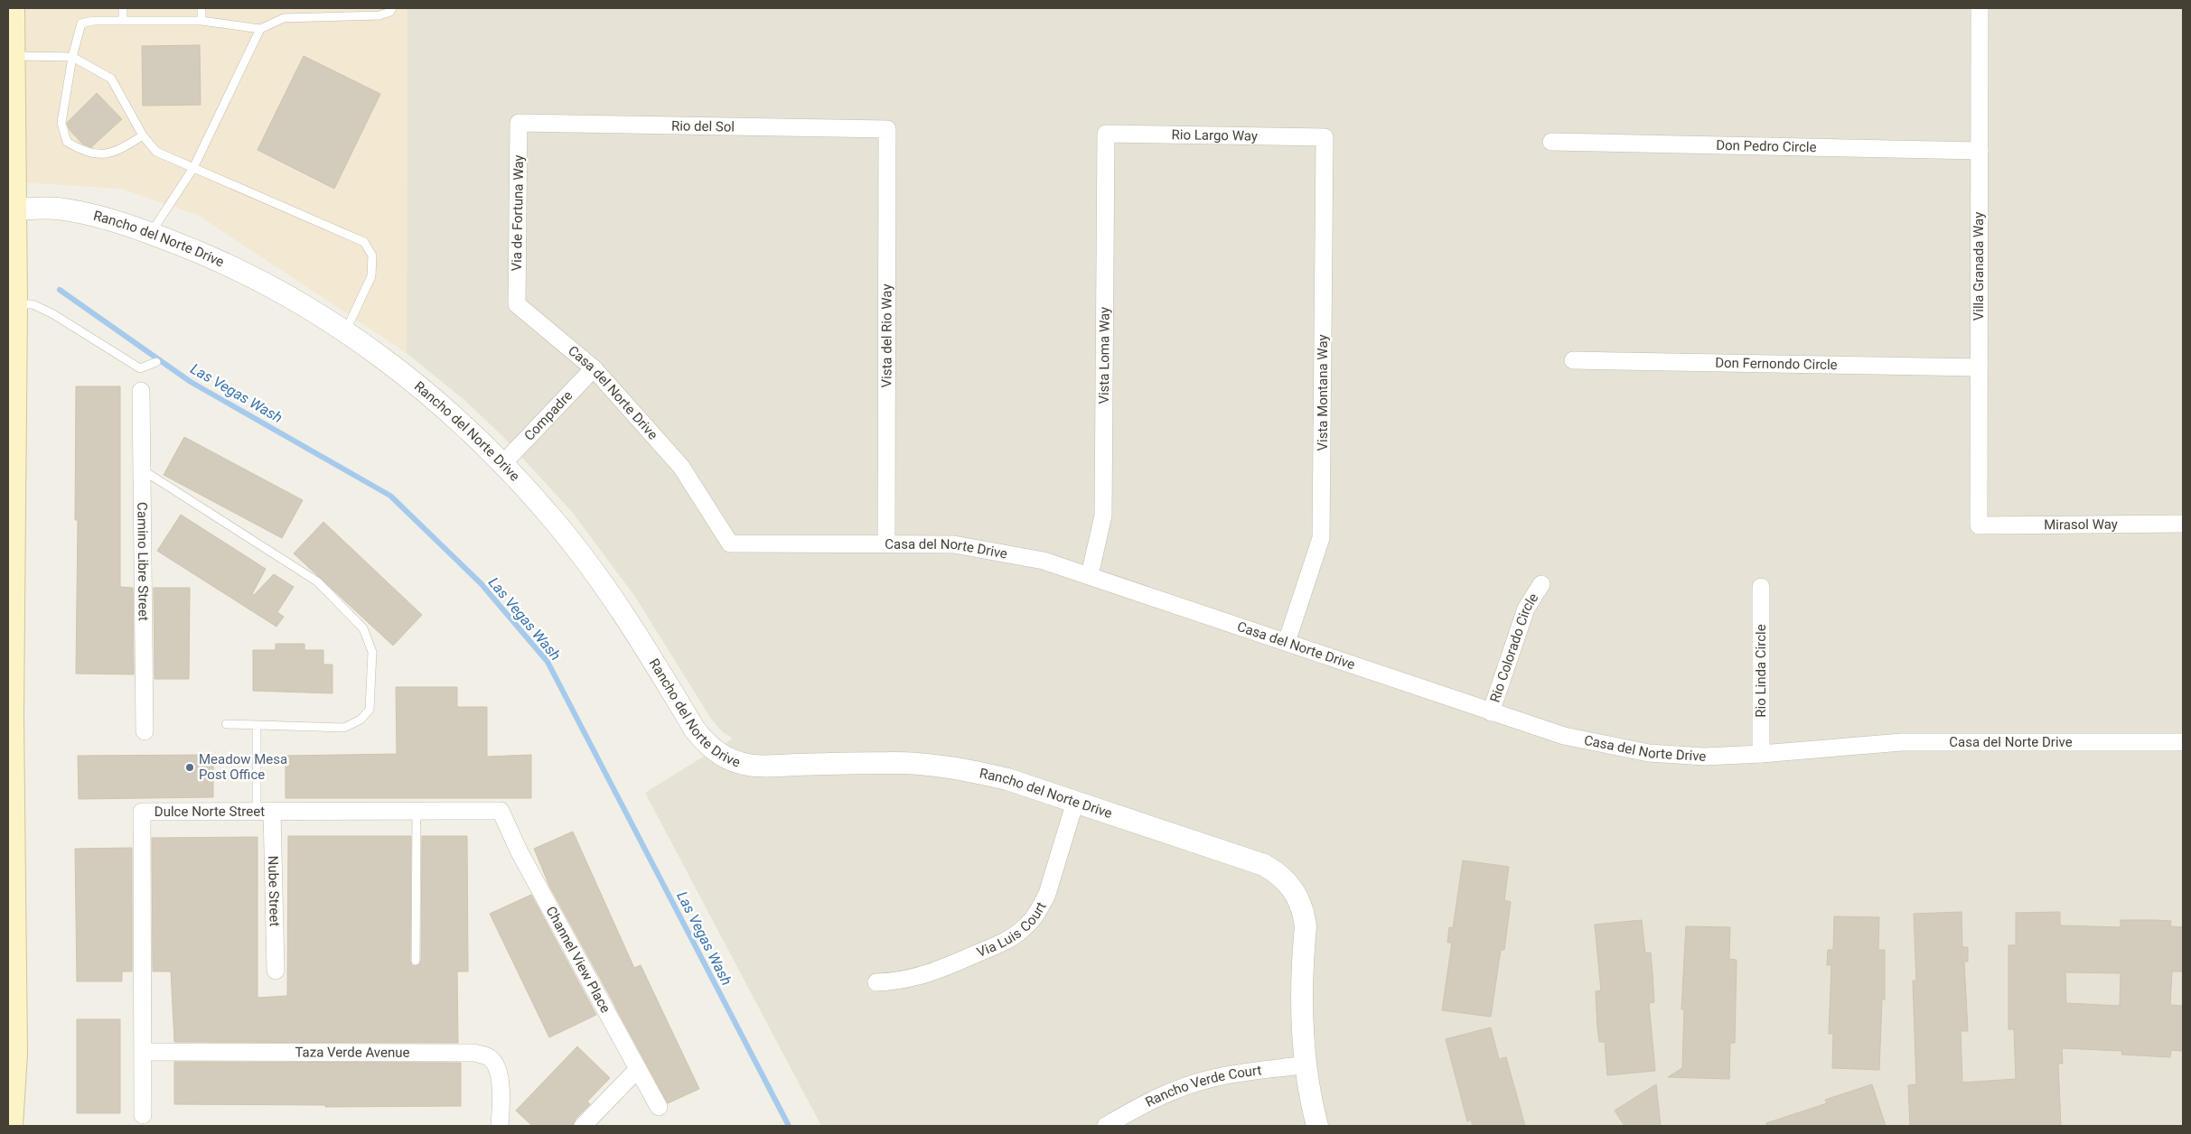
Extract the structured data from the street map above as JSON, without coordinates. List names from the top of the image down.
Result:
{
  "streets": {
    "street": [
      "Rio del Sol",
      "Rio Largo Way",
      "Don Pedro Circle",
      "Via de Fortuna Way",
      "Rancho del Norte Drive",
      "Villa Granada Way",
      "Vista del Rio Way",
      "Vista Loma Way",
      "Don Fernondo Circle",
      "Vista Montana Way",
      "Casa del Norte Drive",
      "Compadre",
      "Mirasol Way",
      "Camino Libre Street",
      "Rio Colorado Circle",
      "Rio Linda Circle",
      "Dulce Norte Street",
      "Nube Street",
      "Via Luis Court",
      "Channel View Place",
      "Taza Verde Avenue",
      "Rancho Verde Court"
    ]
  },
  "crossings": [
    ["Rio del Sol", "Via de Fortuna Way"],
    ["Rio del Sol", "Vista del Rio Way"],
    ["Rio Largo Way", "Vista Loma Way"],
    ["Rio Largo Way", "Vista Montana Way"],
    ["Don Pedro Circle", "Villa Granada Way"],
    ["Via de Fortuna Way", "Casa del Norte Drive"],
    ["Rancho del Norte Drive", "Compadre"],
    ["Rancho del Norte Drive", "Via Luis Court"],
    ["Rancho del Norte Drive", "Rancho Verde Court"],
    ["Villa Granada Way", "Don Fernondo Circle"],
    ["Villa Granada Way", "Mirasol Way"],
    ["Vista del Rio Way", "Casa del Norte Drive"],
    ["Vista Loma Way", "Casa del Norte Drive"],
    ["Vista Montana Way", "Casa del Norte Drive"],
    ["Casa del Norte Drive", "Compadre"],
    ["Casa del Norte Drive", "Rio Colorado Circle"],
    ["Casa del Norte Drive", "Rio Linda Circle"],
    ["Dulce Norte Street", "Nube Street"],
    ["Dulce Norte Street", "Channel View Place"],
    ["Dulce Norte Street", "Taza Verde Avenue"]
  ],
  "water": ["Las Vegas Wash"],
  "places": ["Meadow Mesa Post Office"]
}
